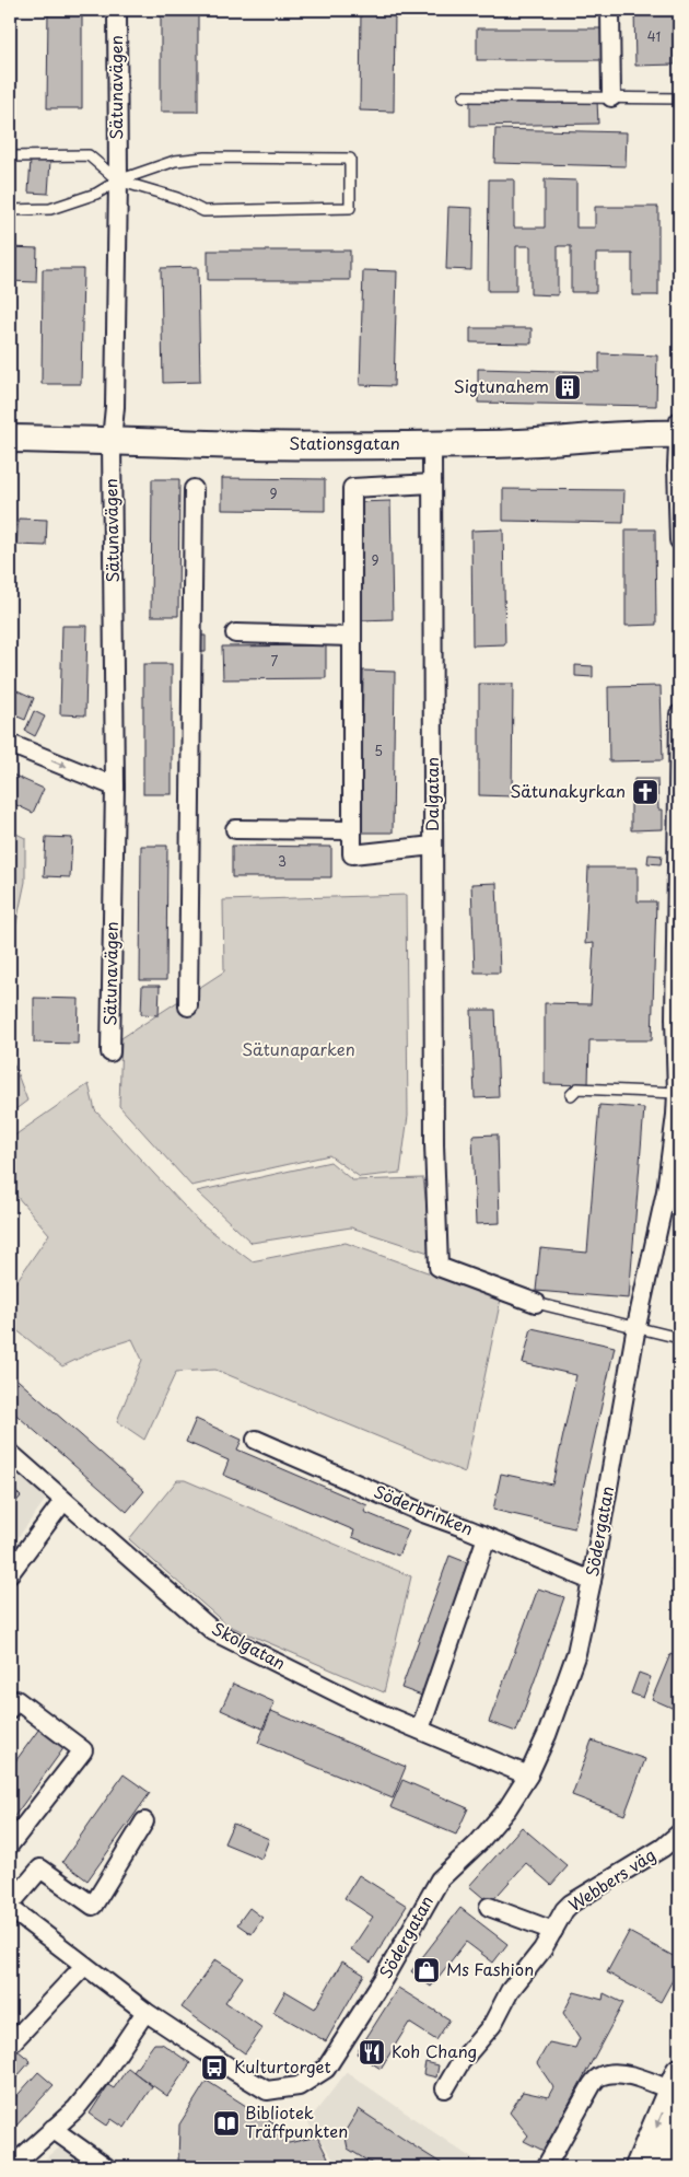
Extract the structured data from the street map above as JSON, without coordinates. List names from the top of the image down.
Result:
{
  "streets": {
    "street": [
      "Sätunavägen",
      "Stationsgatan",
      "Dalgatan",
      "Söderbrinken",
      "Södergatan",
      "Skolgatan",
      "Webbers väg"
    ]
  },
  "crossings": [
    ["Sätunavägen", "Stationsgatan"],
    ["Stationsgatan", "Dalgatan"],
    ["Söderbrinken", "Södergatan"],
    ["Södergatan", "Skolgatan"]
  ],
  "parks": ["Sätunaparken"],
  "places": {
    "building": ["Sigtunahem"],
    "church": ["Sätunakyrkan"],
    "shop": ["Ms Fashion"],
    "restaurant": ["Koh Chang"],
    "bus stop": ["Kulturtorget"],
    "library": ["Bibliotek Träffpunkten"]
  },
  "house_numbers": [
    "41",
    "9",
    "9",
    "7",
    "5",
    "3"
  ]
}
